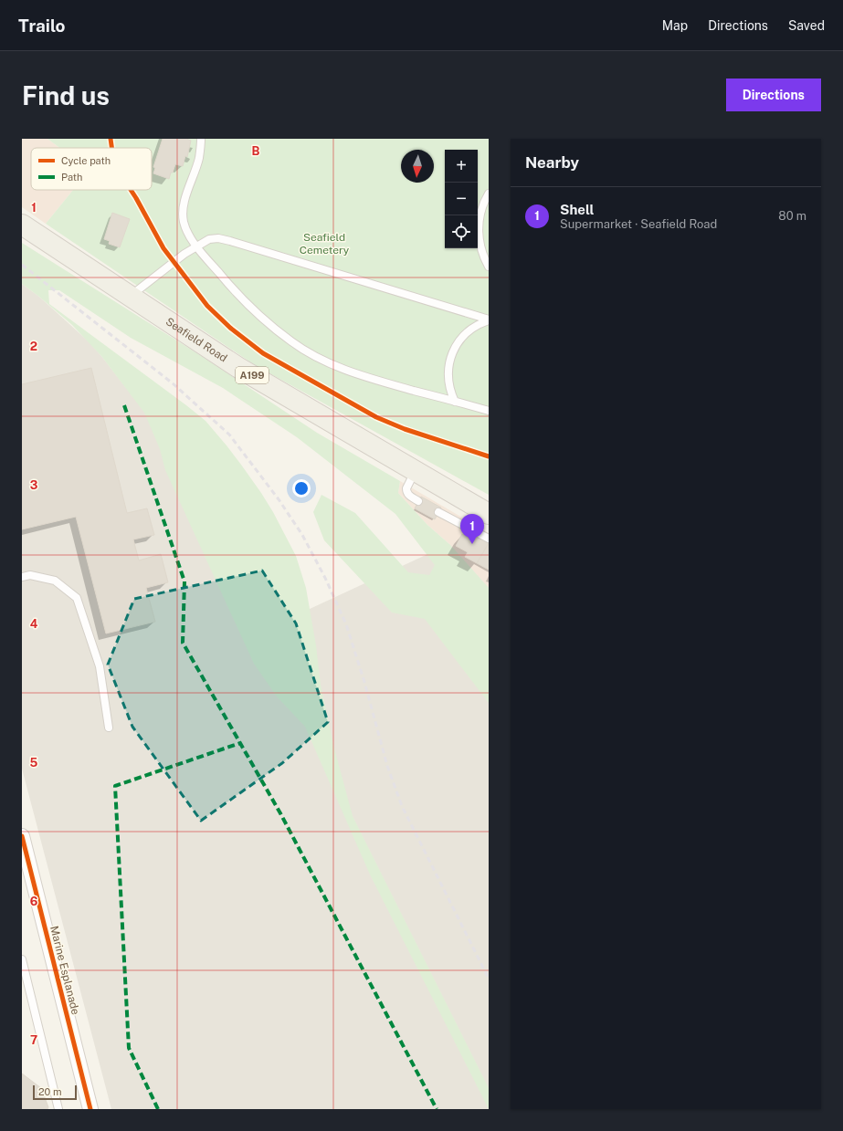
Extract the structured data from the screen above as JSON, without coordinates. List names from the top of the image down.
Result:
{
  "streets": {
    "main road": ["Seafield Road", "A199"],
    "street": ["Marine Esplanade"]
  },
  "parks": ["Seafield Cemetery"],
  "legend": ["Cycle path", "Path"],
  "scale_bar": "20 m",
  "north": "bottom",
  "page": {
    "header": "Trailo",
    "nav": ["Map", "Directions", "Saved"],
    "buttons": "Directions",
    "title": "Find us",
    "heading": "Nearby",
    "map_buttons": ["+", "−"],
    "list": [
      {
        "mark": "1",
        "name": "Shell",
        "note": "Supermarket · Seafield Road",
        "value": "80 m"
      }
    ],
    "pins": "1",
    "scale": "20 m"
  },
  "grid": {
    "columns": ["B"],
    "rows": [
      "1",
      "2",
      "3",
      "4",
      "5",
      "6",
      "7"
    ]
  }
}
